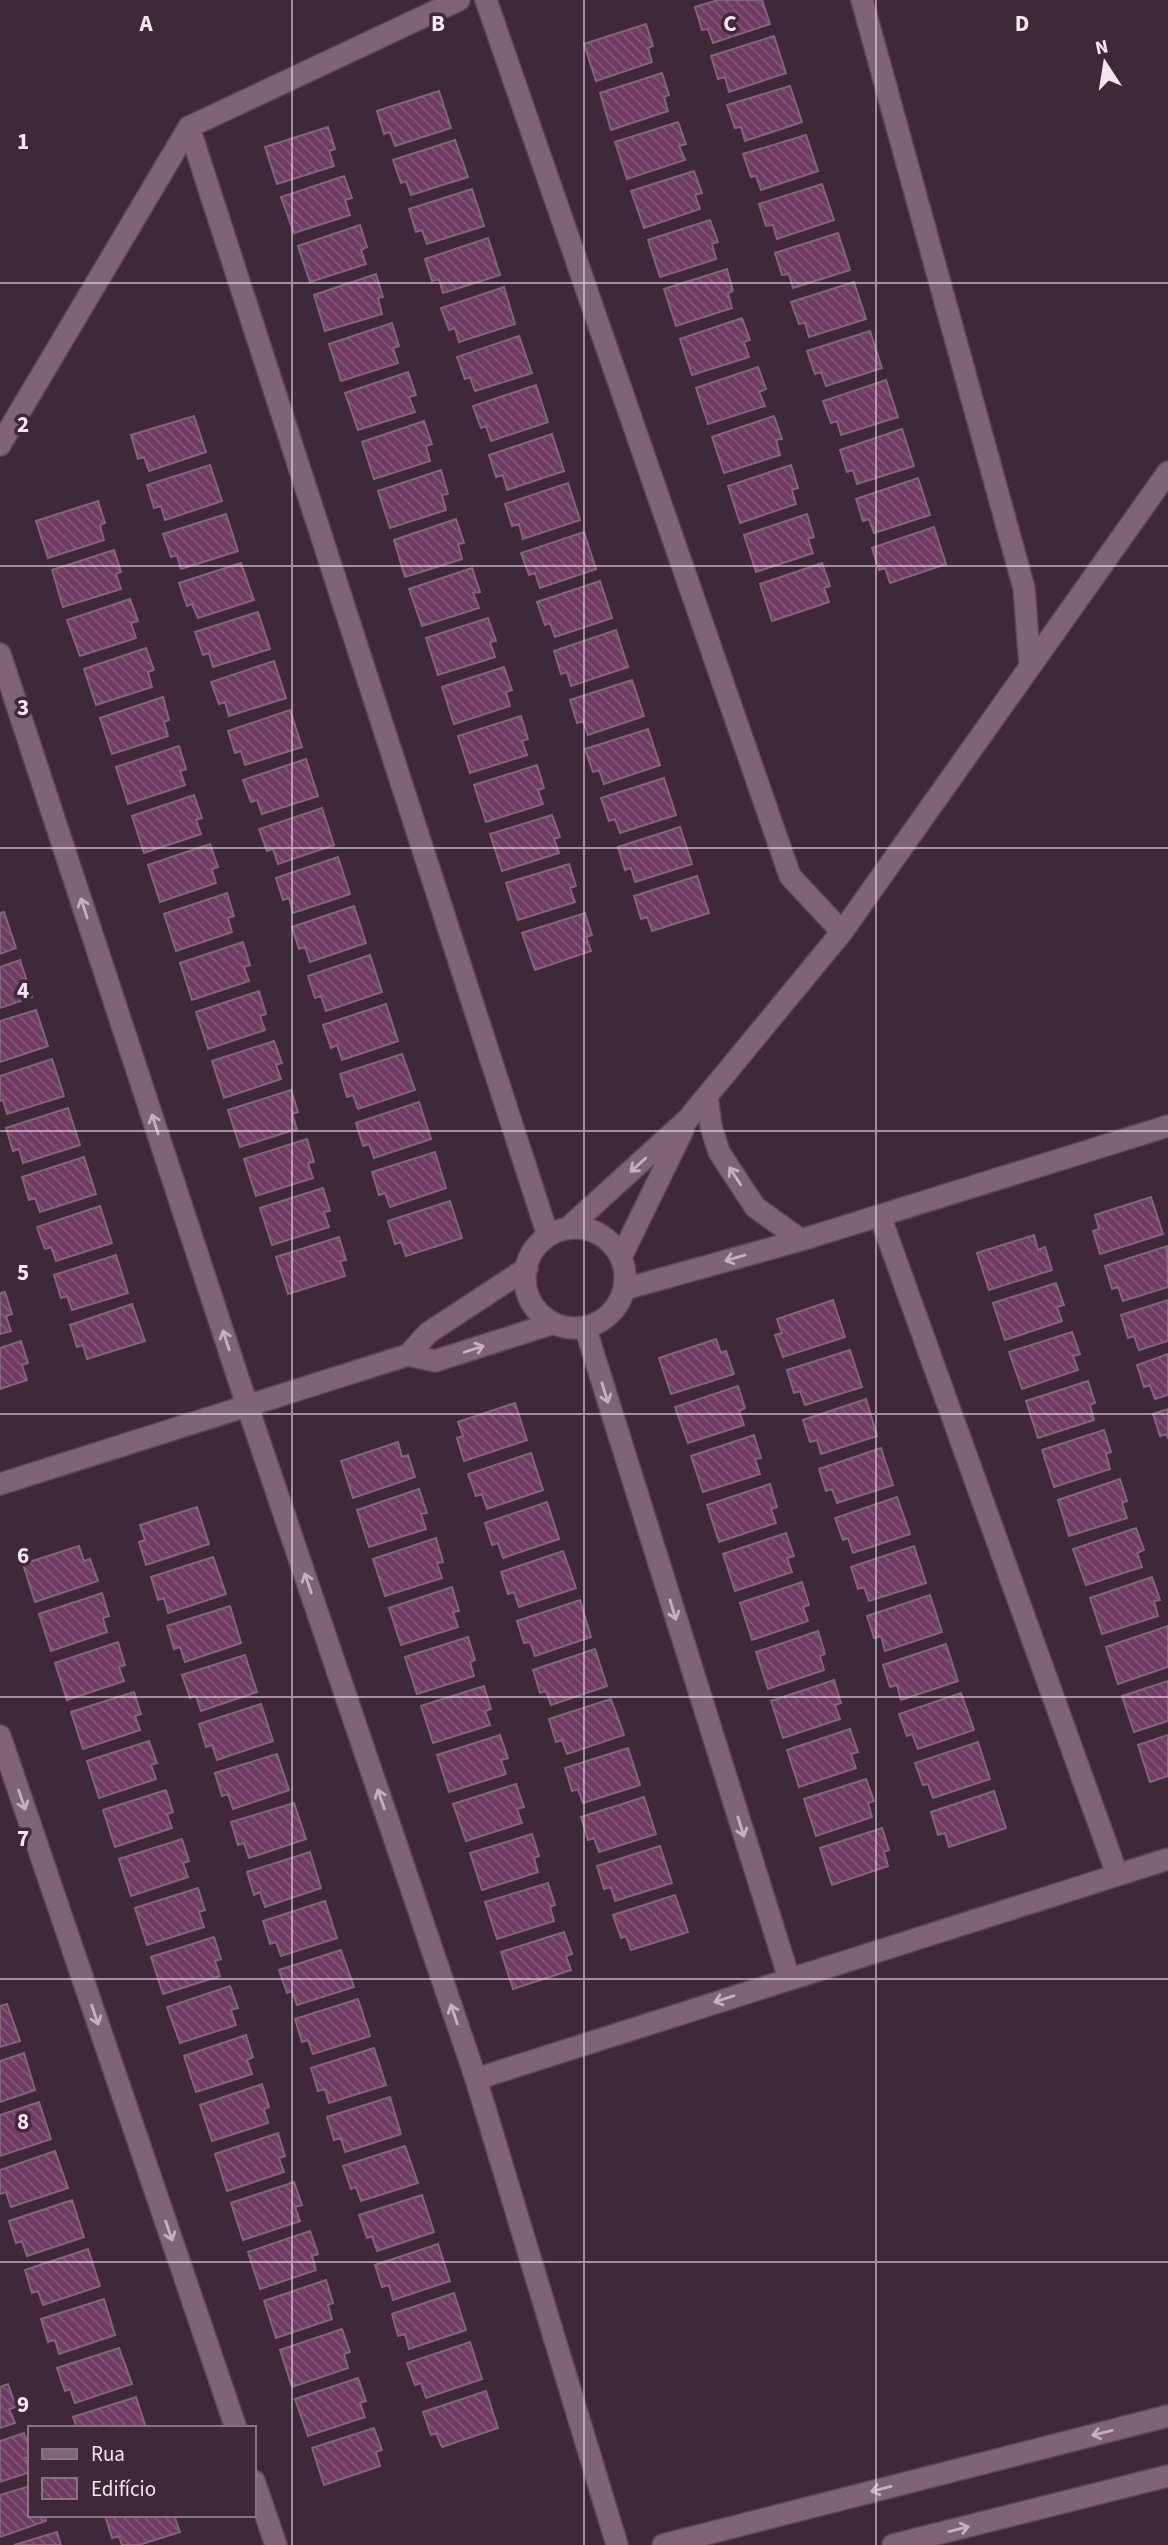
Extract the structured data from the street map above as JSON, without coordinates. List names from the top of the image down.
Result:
{
  "legend": ["Rua", "Edifício"],
  "north": "top",
  "grid": {
    "columns": [
      "A",
      "B",
      "C",
      "D"
    ],
    "rows": [
      "1",
      "2",
      "3",
      "4",
      "5",
      "6",
      "7",
      "8",
      "9"
    ]
  }
}
